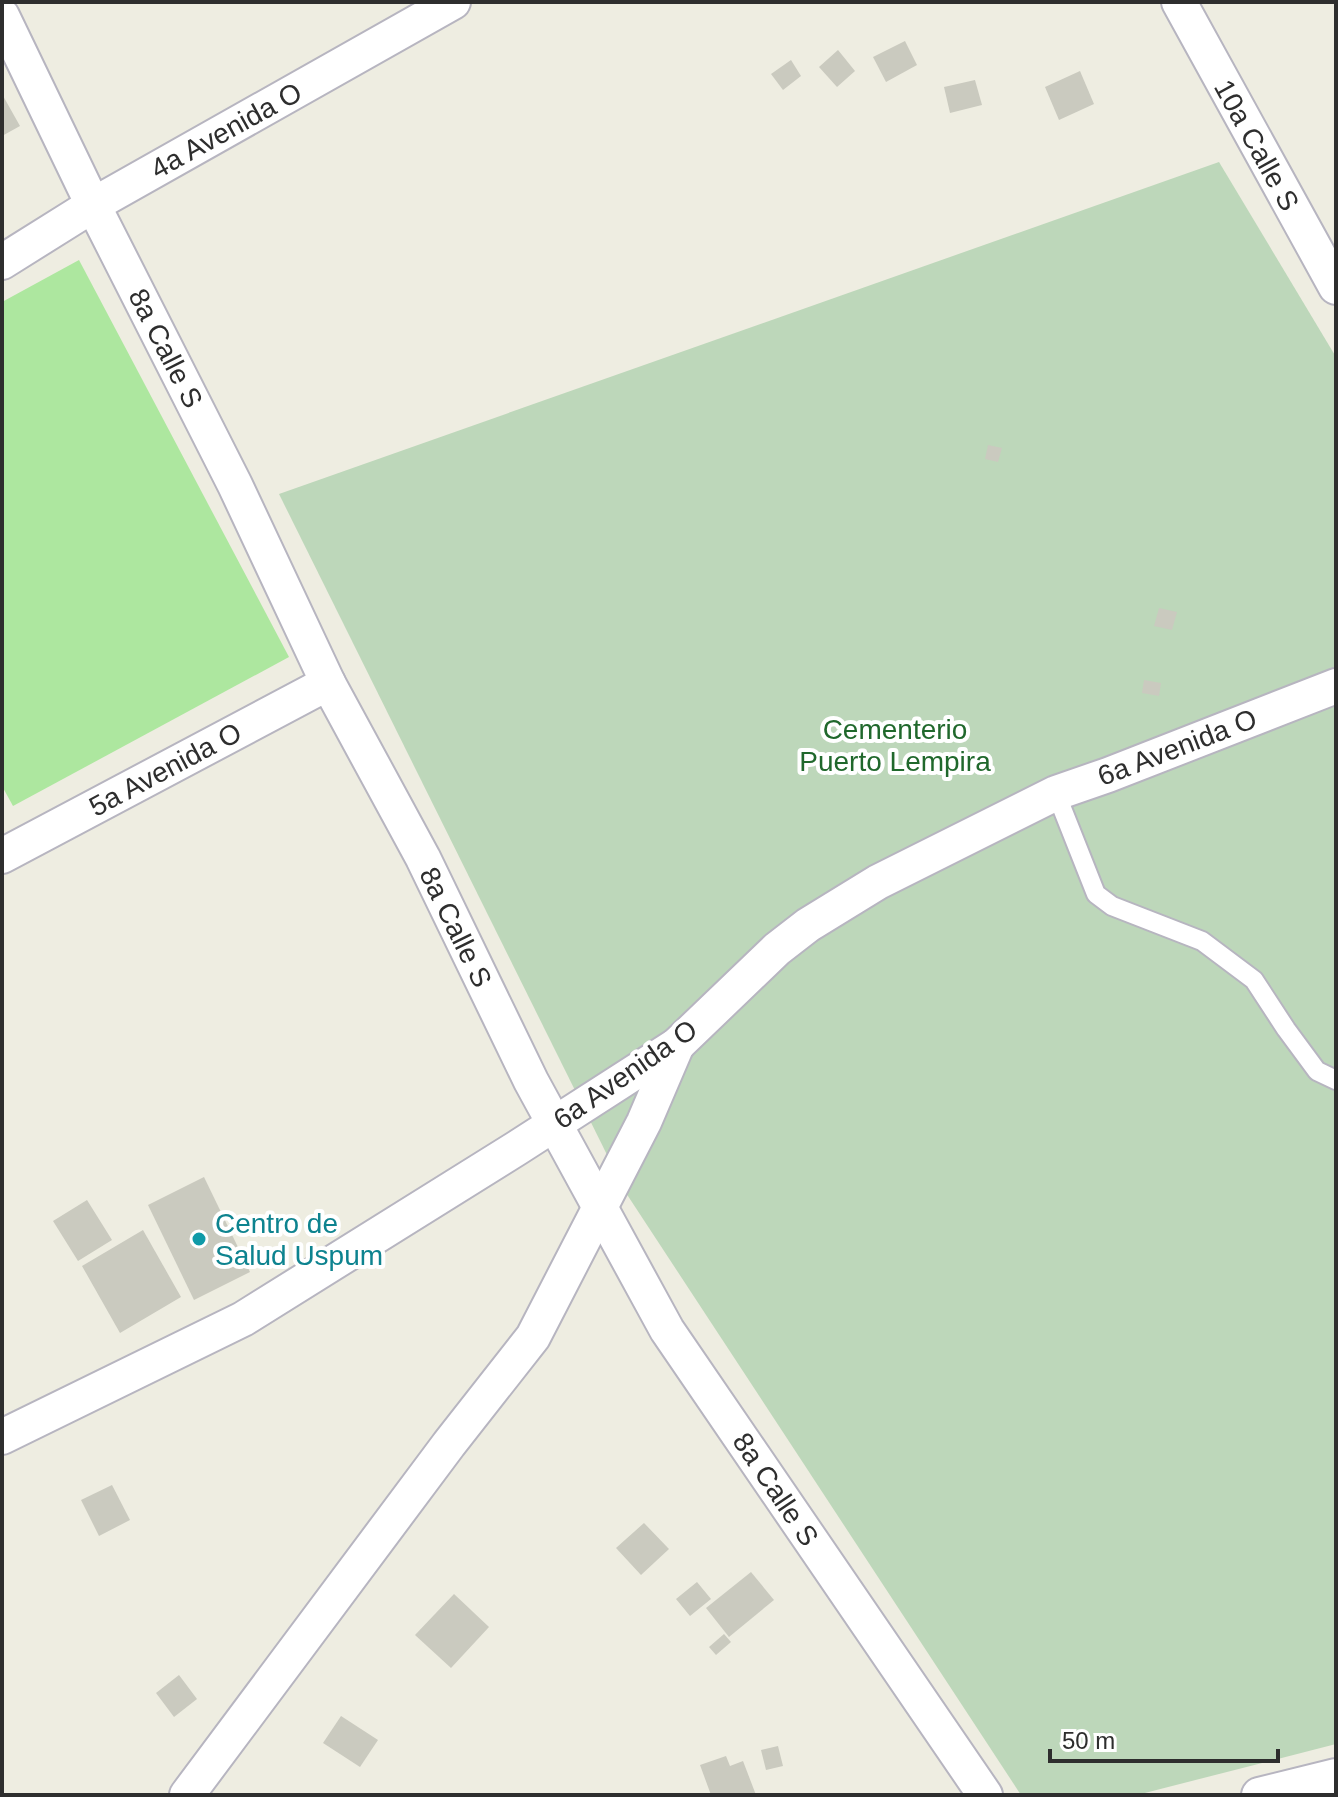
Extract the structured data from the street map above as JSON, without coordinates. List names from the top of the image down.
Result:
{
  "streets": {
    "street": [
      "4a Avenida O",
      "10a Calle S",
      "8a Calle S",
      "6a Avenida O",
      "5a Avenida O"
    ]
  },
  "crossings": [
    ["4a Avenida O", "8a Calle S"],
    ["8a Calle S", "6a Avenida O"],
    ["8a Calle S", "5a Avenida O"]
  ],
  "parks": ["Cementerio Puerto Lempira"],
  "places": ["Centro de Salud Uspum"],
  "scale_bar": "50 m"
}
